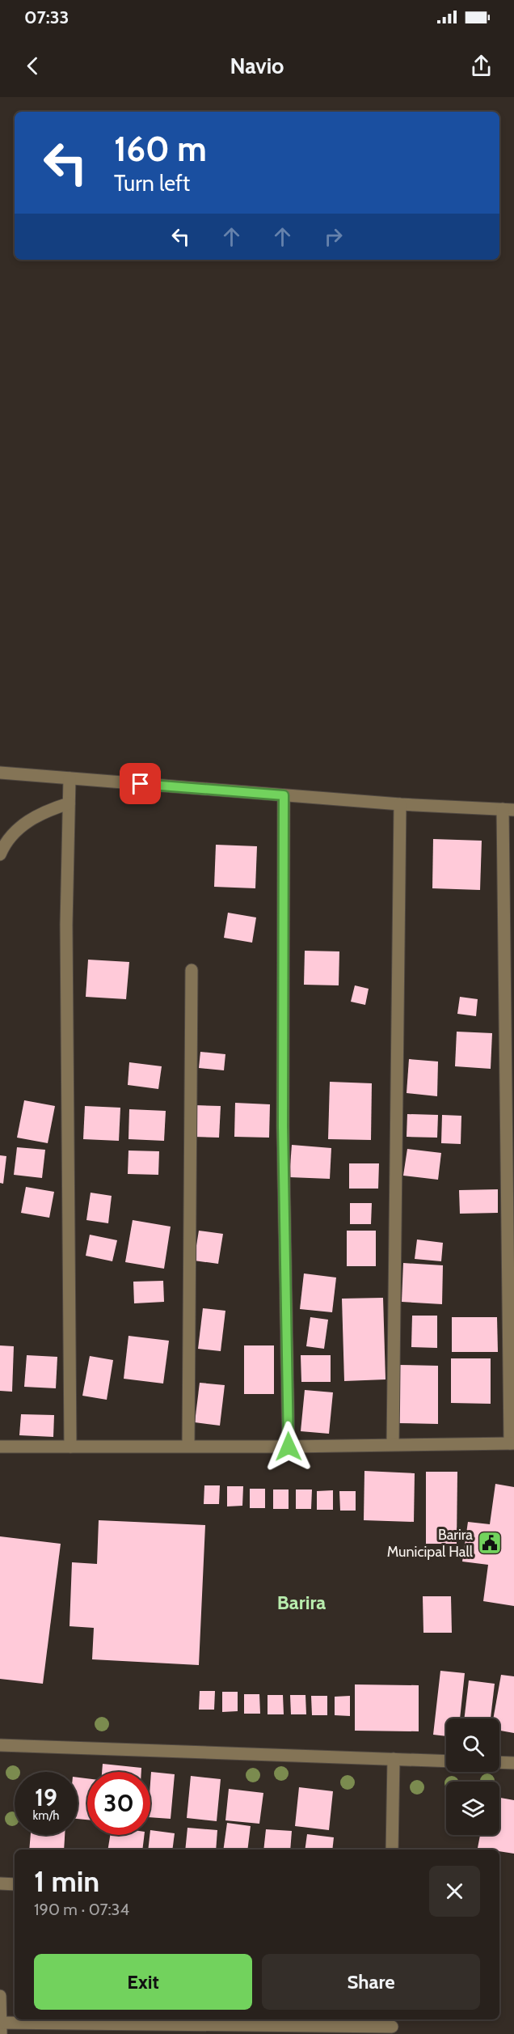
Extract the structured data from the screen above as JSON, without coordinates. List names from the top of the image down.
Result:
{
  "districts": ["Barira"],
  "places": {
    "public building": ["Barira Municipal Hall"]
  },
  "page": {
    "status": "07:33",
    "header": "Navio",
    "turn": ["160 m", "Turn left"],
    "speed": "19 km/h",
    "limit": "30",
    "heading": ["1 min", "190 m · 07:34"],
    "buttons": ["Exit", "Share"]
  }
}
